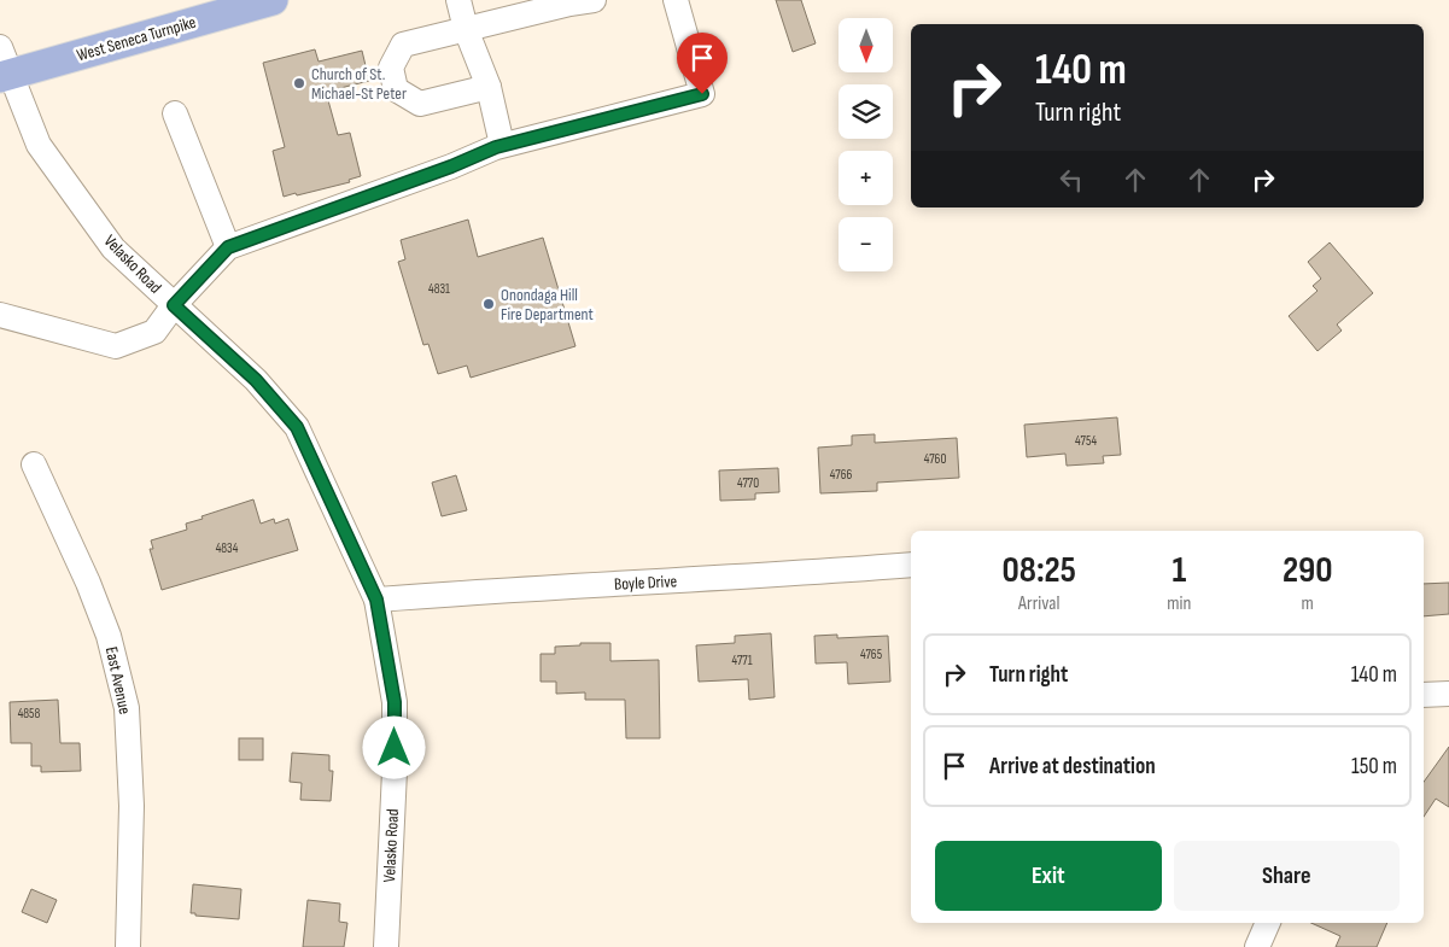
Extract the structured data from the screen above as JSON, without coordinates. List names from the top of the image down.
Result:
{
  "streets": {
    "main road": ["West Seneca Turnpike"],
    "street": ["Velasko Road", "Boyle Drive", "East Avenue"]
  },
  "crossings": [
    ["West Seneca Turnpike", "Velasko Road"],
    ["Velasko Road", "Boyle Drive"]
  ],
  "places": ["Church of St. Michael-St Peter", "Onondaga Hill Fire Department"],
  "house_numbers": [
    "4831",
    "4754",
    "4760",
    "4766",
    "4770",
    "4834",
    "4765",
    "4771",
    "4858"
  ],
  "north": "bottom",
  "page": {
    "map_buttons": ["+", "−"],
    "turn": ["140 m", "Turn right"],
    "eta": [
      "08:25",
      "Arrival",
      "1",
      "min",
      "290",
      "m"
    ],
    "list": [
      {
        "name": "Turn right",
        "value": "140 m"
      },
      {
        "name": "Arrive at destination",
        "value": "150 m"
      }
    ],
    "buttons": ["Exit", "Share"]
  }
}
